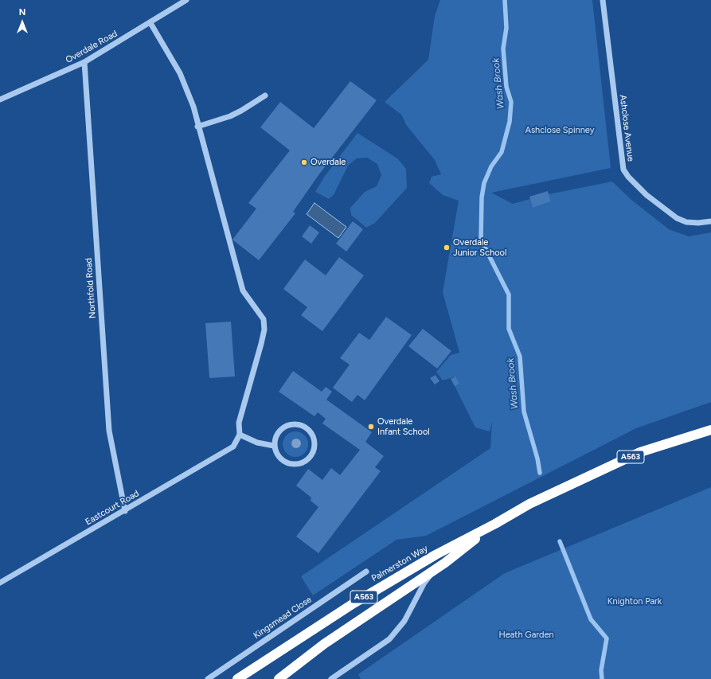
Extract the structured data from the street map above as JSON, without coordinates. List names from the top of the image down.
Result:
{
  "streets": {
    "highway": ["A563", "Palmerston Way"],
    "street": [
      "Overdale Road",
      "Ashclose Avenue",
      "Northfold Road",
      "Eastcourt Road",
      "Kingsmead Close"
    ]
  },
  "crossings": [
    ["Overdale Road", "Northfold Road"],
    ["Northfold Road", "Eastcourt Road"]
  ],
  "water": ["Wash Brook"],
  "parks": ["Ashclose Spinney", "Knighton Park", "Heath Garden"],
  "places": ["Overdale", "Overdale Junior School", "Overdale Infant School"],
  "north": "top"
}
